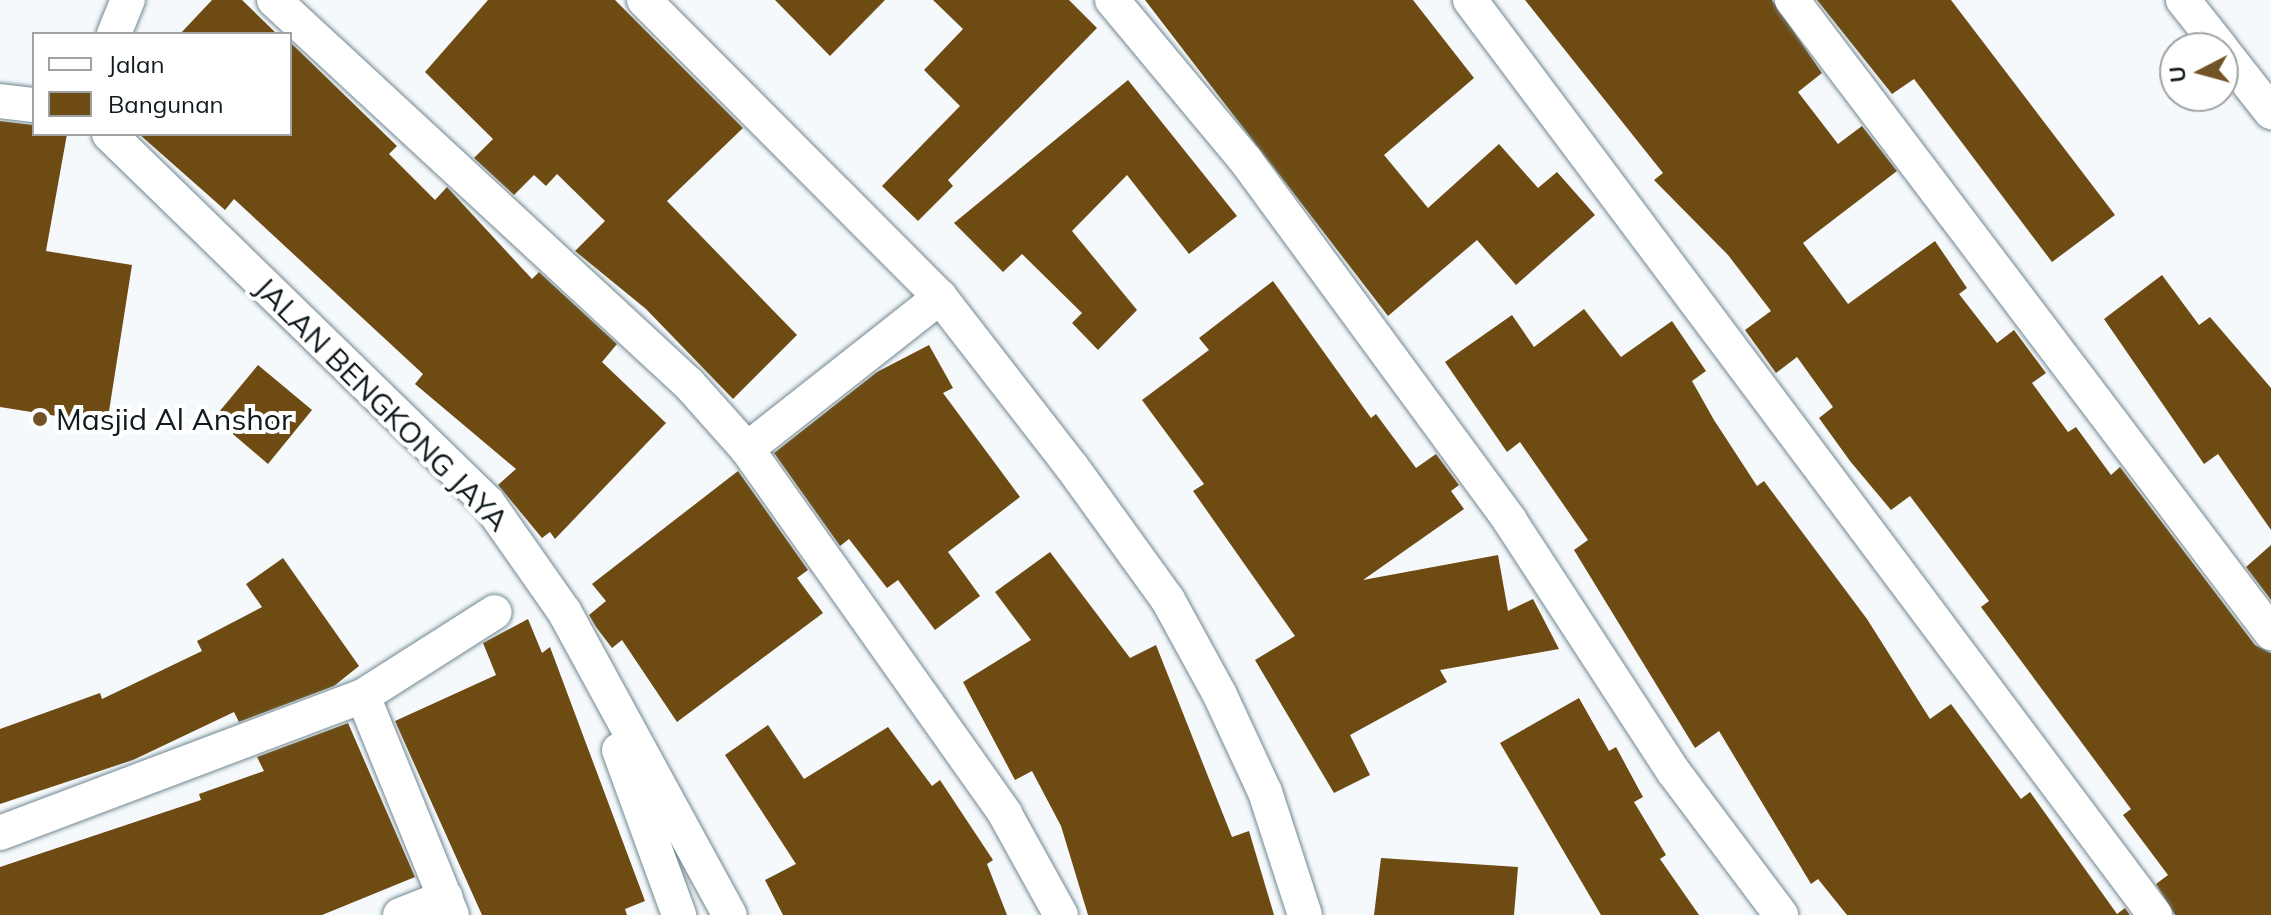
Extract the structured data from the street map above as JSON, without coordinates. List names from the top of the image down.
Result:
{
  "streets": {
    "street": ["JALAN BENGKONG JAYA"]
  },
  "places": ["Masjid Al Anshor"],
  "legend": ["Jalan", "Bangunan"],
  "north": "left"
}
